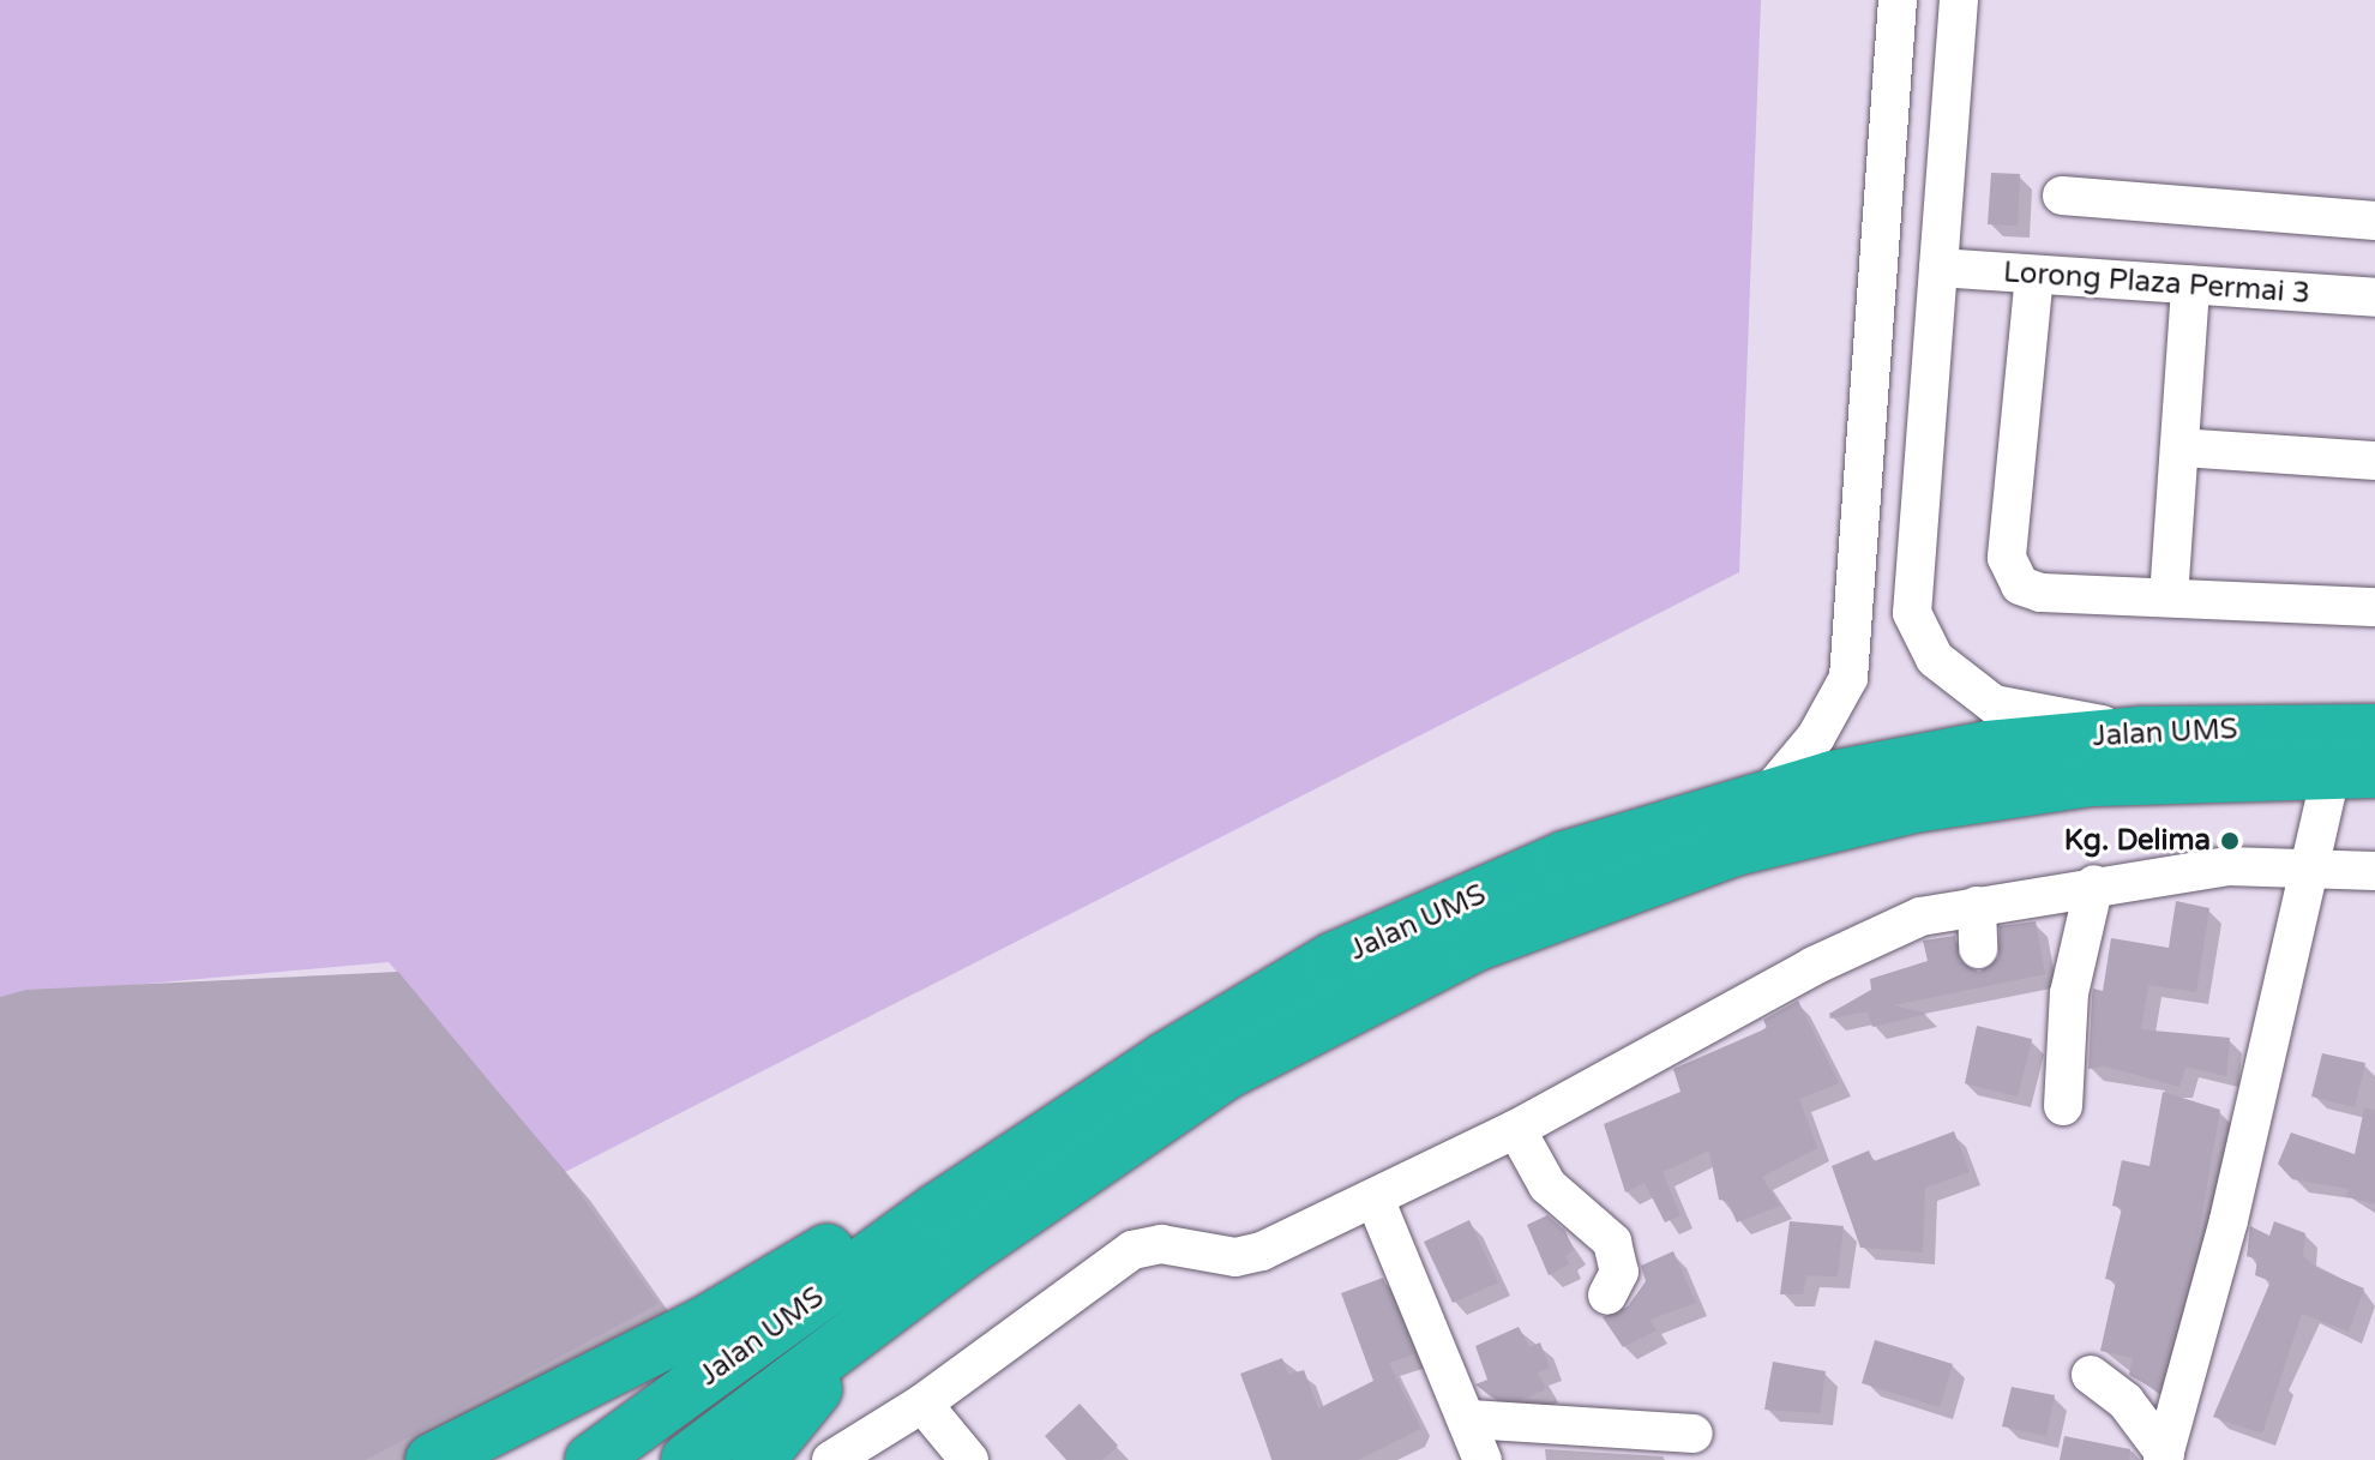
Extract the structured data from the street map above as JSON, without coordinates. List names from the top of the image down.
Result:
{
  "streets": {
    "highway": ["Jalan UMS"],
    "street": ["Lorong Plaza Permai 3"]
  },
  "places": ["Kg. Delima"]
}
